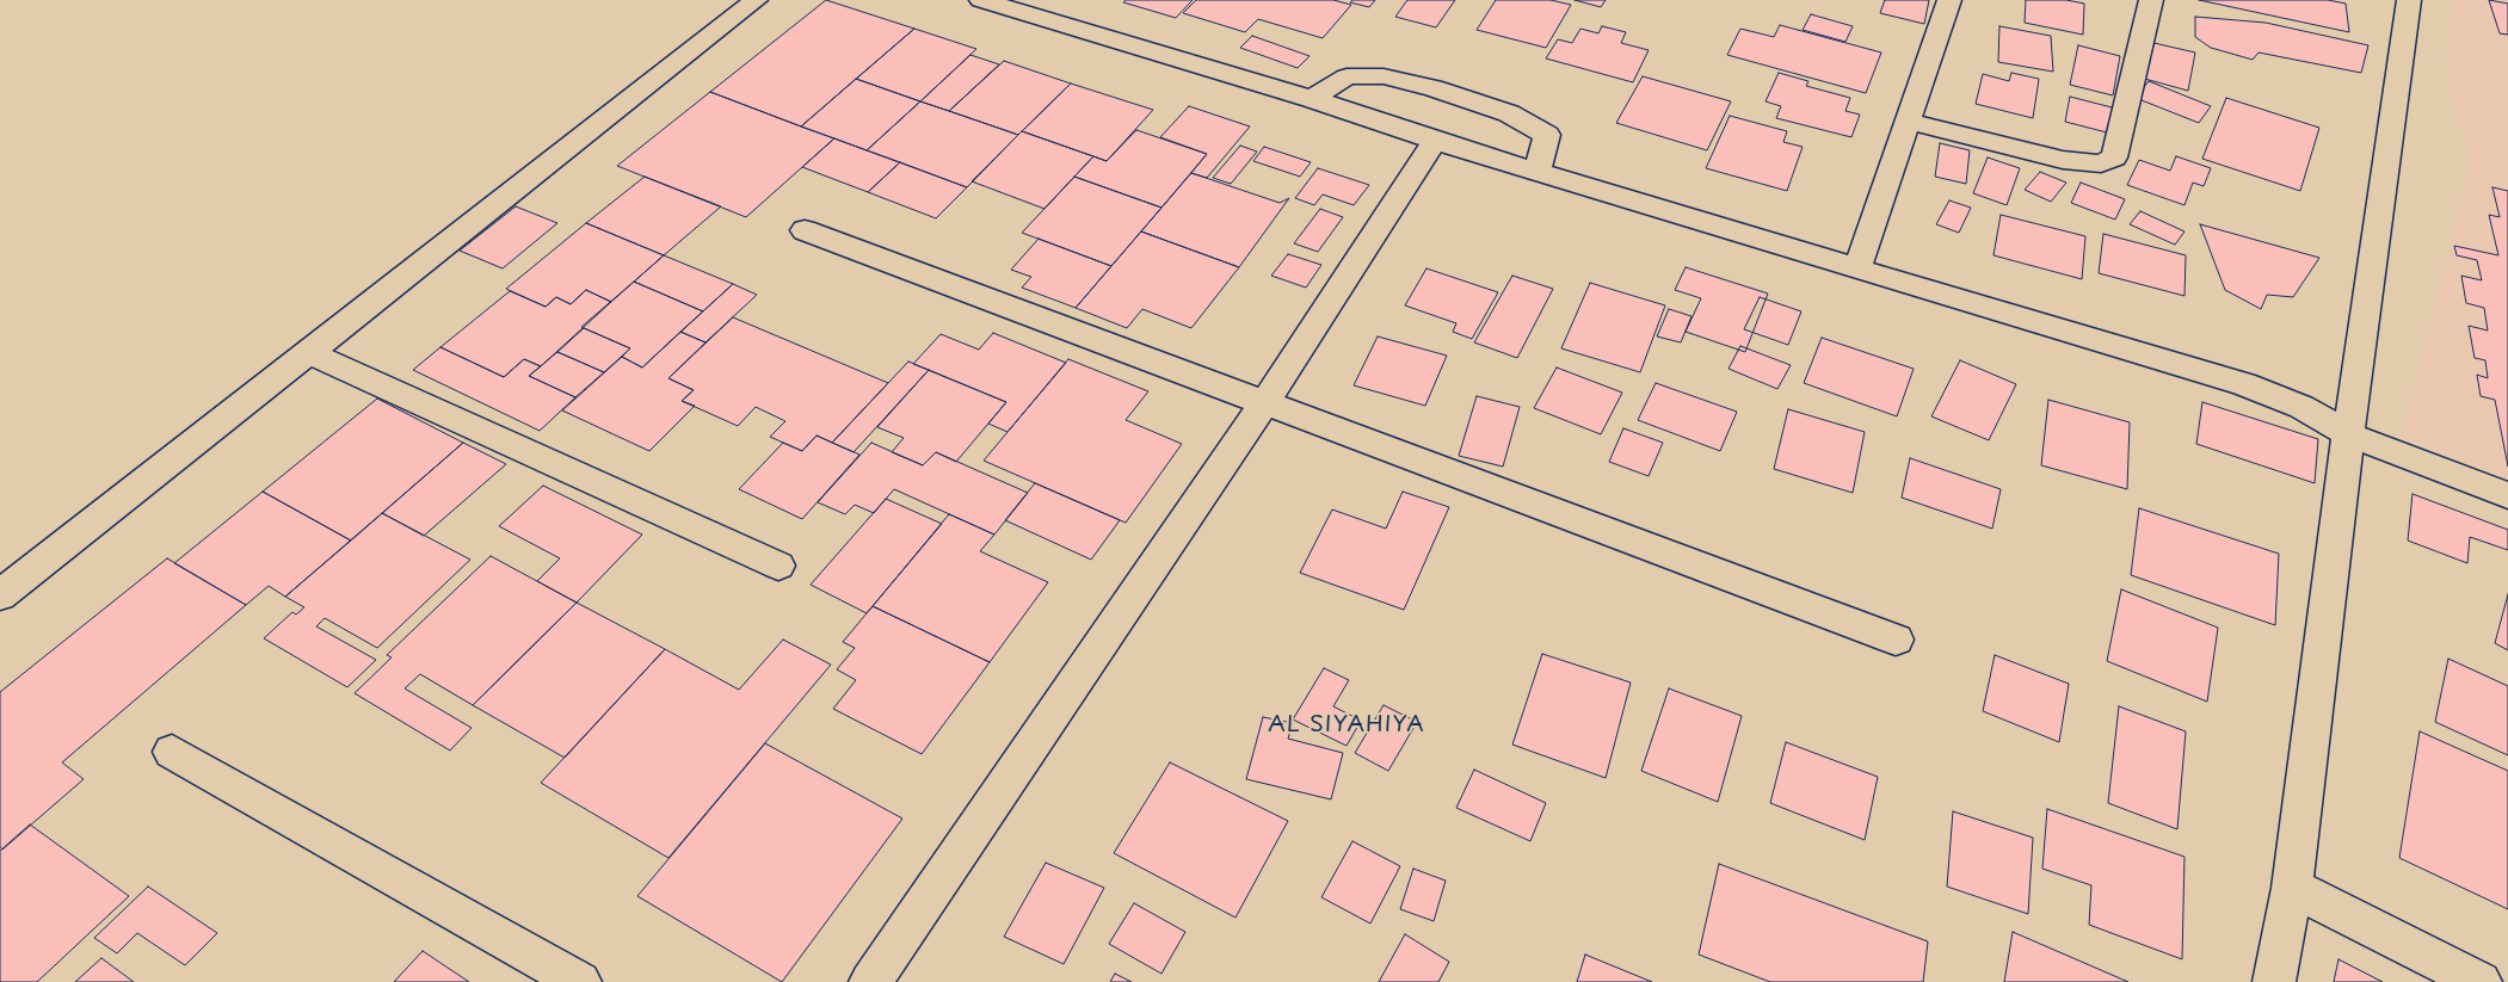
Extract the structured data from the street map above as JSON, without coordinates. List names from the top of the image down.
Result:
{
  "districts": ["AL SIYAHIYA"]
}
